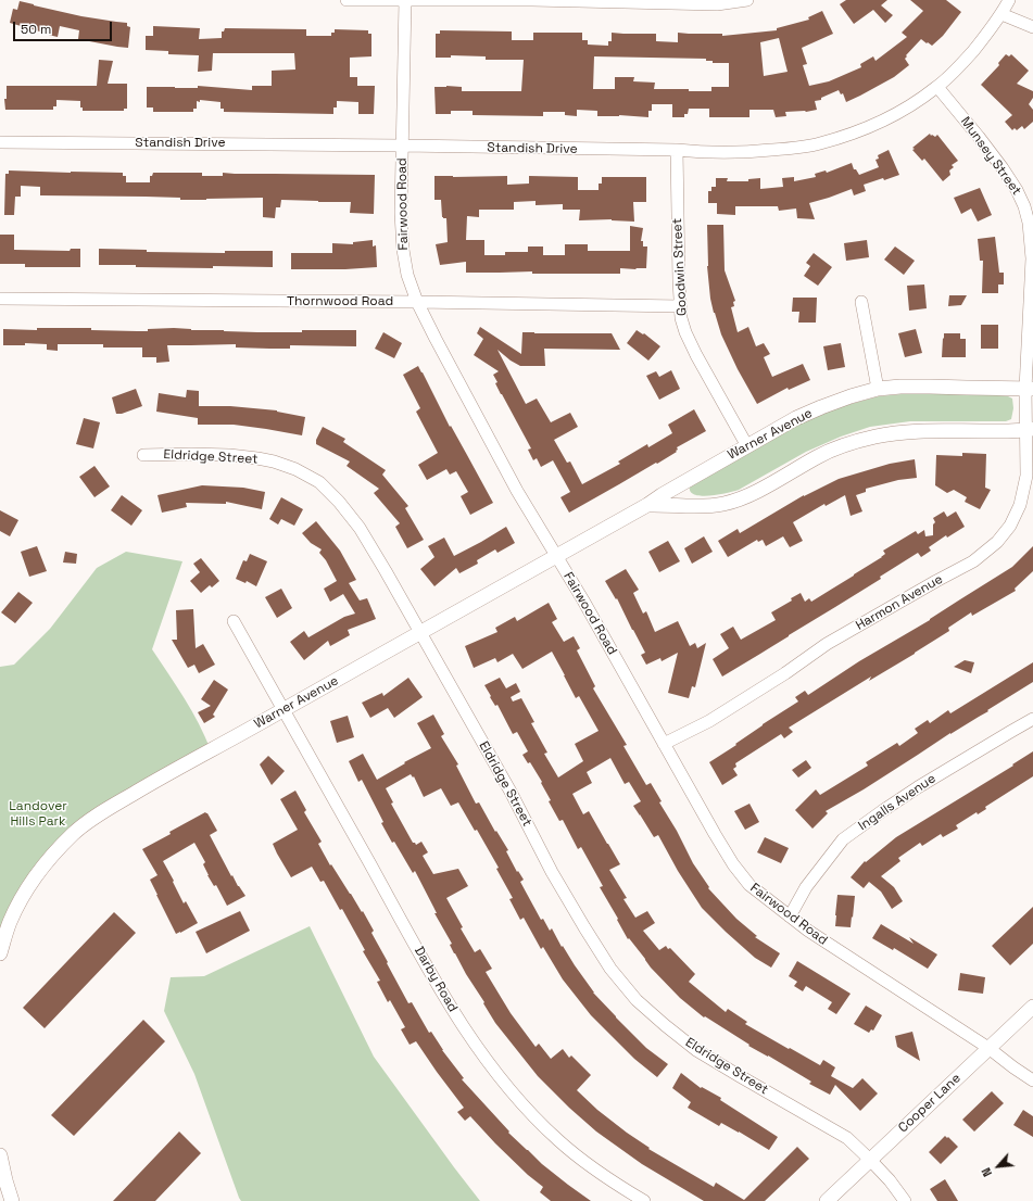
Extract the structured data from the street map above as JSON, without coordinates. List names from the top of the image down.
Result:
{
  "streets": {
    "street": [
      "Standish Drive",
      "Munsey Street",
      "Fairwood Road",
      "Goodwin Street",
      "Thornwood Road",
      "Warner Avenue",
      "Eldridge Street",
      "Harmon Avenue",
      "Ingalls Avenue",
      "Darby Road",
      "Cooper Lane"
    ]
  },
  "crossings": [
    ["Standish Drive", "Munsey Street"],
    ["Standish Drive", "Fairwood Road"],
    ["Standish Drive", "Goodwin Street"],
    ["Munsey Street", "Warner Avenue"],
    ["Munsey Street", "Harmon Avenue"],
    ["Fairwood Road", "Thornwood Road"],
    ["Fairwood Road", "Warner Avenue"],
    ["Fairwood Road", "Harmon Avenue"],
    ["Fairwood Road", "Ingalls Avenue"],
    ["Fairwood Road", "Cooper Lane"],
    ["Goodwin Street", "Thornwood Road"],
    ["Goodwin Street", "Warner Avenue"],
    ["Warner Avenue", "Eldridge Street"],
    ["Warner Avenue", "Harmon Avenue"],
    ["Warner Avenue", "Darby Road"],
    ["Eldridge Street", "Cooper Lane"]
  ],
  "parks": ["Landover Hills Park"],
  "scale_bar": "50 m",
  "north": "bottom left"
}
